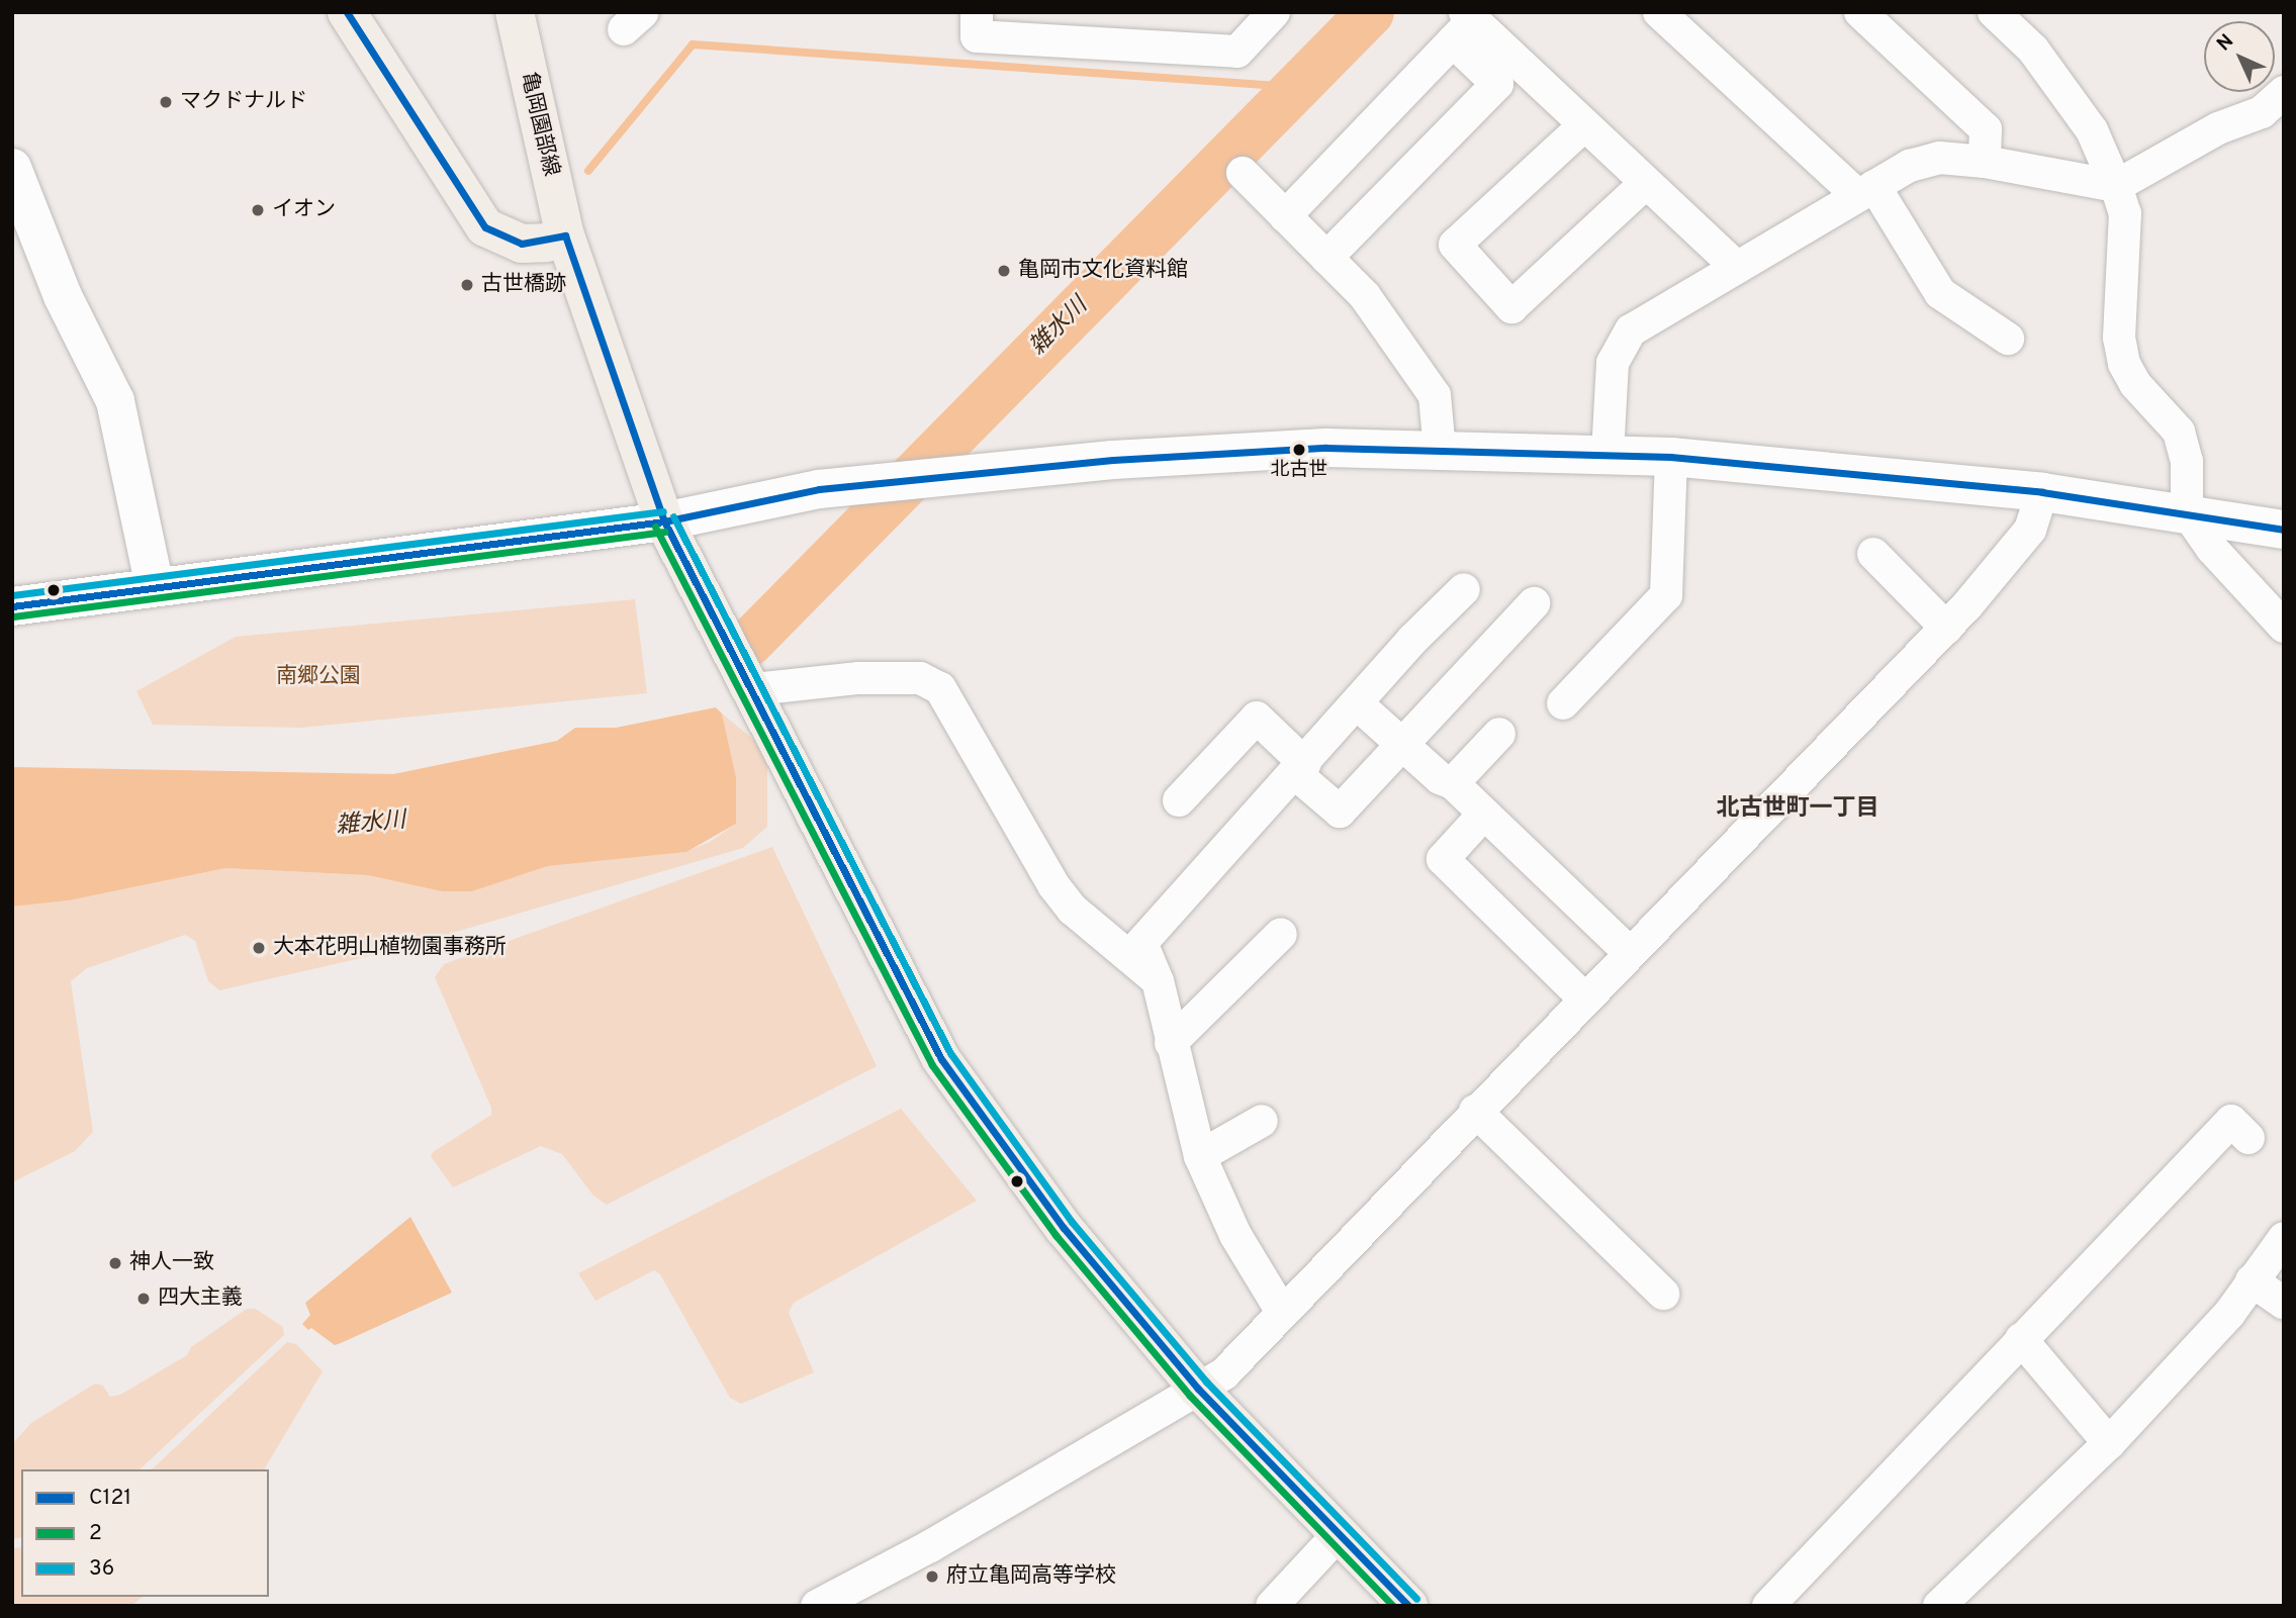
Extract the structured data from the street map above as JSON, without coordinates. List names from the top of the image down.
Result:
{
  "streets": {
    "main road": ["亀岡園部線"]
  },
  "districts": ["北古世町一丁目"],
  "water": ["雑水川"],
  "parks": ["南郷公園"],
  "places": [
    "マクドナルド",
    "イオン",
    "亀岡市文化資料館",
    "古世橋跡",
    "北古世",
    "大本花明山植物園事務所",
    "神人一致",
    "四大主義",
    "府立亀岡高等学校"
  ],
  "lines": ["transit line C121", "transit line 36", "transit line 2"],
  "legend": ["C121", "2", "36"],
  "north": "top left"
}
